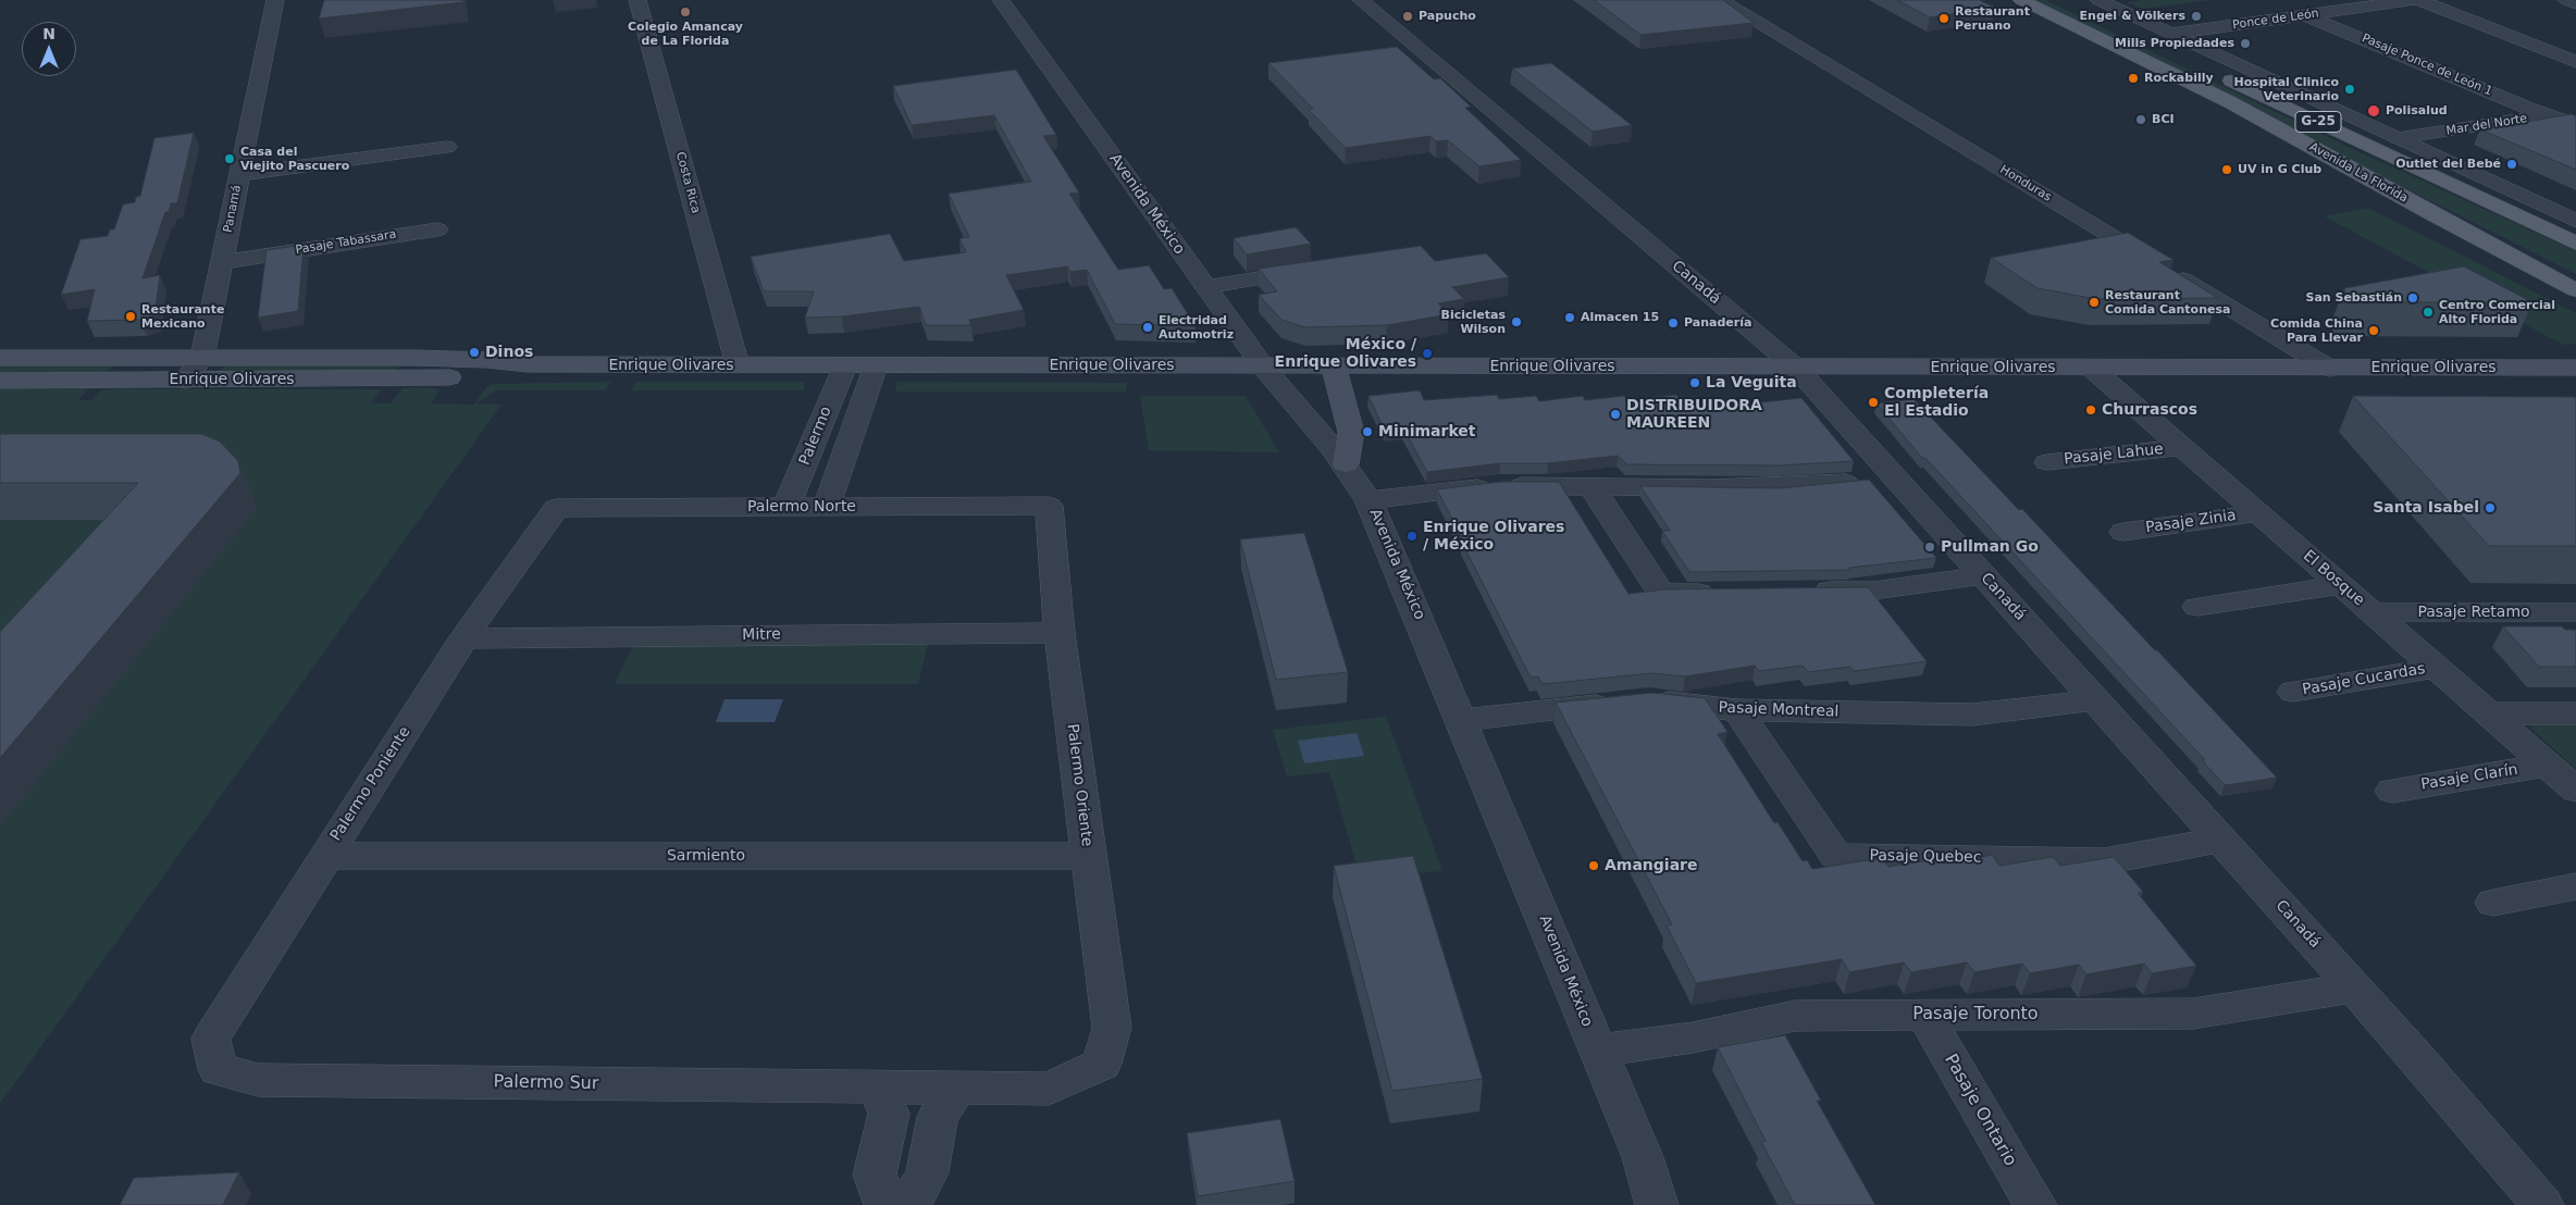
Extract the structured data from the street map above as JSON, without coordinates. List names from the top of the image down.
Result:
{
  "streets": {
    "main road": ["G-25", "Avenida La Florida", "Enrique Olivares"],
    "street": [
      "Ponce de León",
      "Pasaje Ponce de León 1",
      "Mar del Norte",
      "Costa Rica",
      "Honduras",
      "Avenida México",
      "Panamá",
      "Pasaje Tabassara",
      "Canadá",
      "Palermo",
      "Pasaje Lahue",
      "Palermo Norte",
      "Pasaje Zinia",
      "El Bosque",
      "Pasaje Retamo",
      "Mitre",
      "Pasaje Cucardas",
      "Pasaje Montreal",
      "Pasaje Clarín",
      "Palermo Poniente",
      "Palermo Oriente",
      "Sarmiento",
      "Pasaje Quebec",
      "Pasaje Toronto",
      "Palermo Sur",
      "Pasaje Ontario"
    ]
  },
  "crossings": [
    ["Ponce de León", "Pasaje Ponce de León 1"],
    ["Pasaje Ponce de León 1", "Mar del Norte"],
    ["Costa Rica", "Enrique Olivares"],
    ["Honduras", "Enrique Olivares"],
    ["Avenida México", "Enrique Olivares"],
    ["Avenida México", "Pasaje Montreal"],
    ["Avenida México", "Pasaje Toronto"],
    ["Panamá", "Pasaje Tabassara"],
    ["Panamá", "Enrique Olivares"],
    ["Canadá", "Enrique Olivares"],
    ["Canadá", "Pasaje Montreal"],
    ["Canadá", "Pasaje Quebec"],
    ["Canadá", "Pasaje Toronto"],
    ["Enrique Olivares", "Palermo"],
    ["Enrique Olivares", "El Bosque"],
    ["Palermo", "Palermo Norte"],
    ["Pasaje Lahue", "El Bosque"],
    ["Palermo Norte", "Palermo Poniente"],
    ["Palermo Norte", "Palermo Oriente"],
    ["Pasaje Zinia", "El Bosque"],
    ["El Bosque", "Pasaje Retamo"],
    ["El Bosque", "Pasaje Cucardas"],
    ["El Bosque", "Pasaje Clarín"],
    ["Mitre", "Palermo Poniente"],
    ["Mitre", "Palermo Oriente"],
    ["Pasaje Montreal", "Pasaje Quebec"],
    ["Palermo Poniente", "Sarmiento"],
    ["Palermo Poniente", "Palermo Sur"],
    ["Palermo Oriente", "Sarmiento"],
    ["Palermo Oriente", "Palermo Sur"],
    ["Pasaje Toronto", "Pasaje Ontario"]
  ],
  "places": [
    "Colegio Amancay de La Florida",
    "Papucho",
    "Engel & Völkers",
    "Restaurant Peruano",
    "Mills Propiedades",
    "Rockabilly",
    "Hospital Clinico Veterinario",
    "Polisalud",
    "BCI",
    "Casa del Viejito Pascuero",
    "Outlet del Bebé",
    "UV in G Club",
    "San Sebastián",
    "Restaurant Comida Cantonesa",
    "Centro Comercial Alto Florida",
    "Restaurante Mexicano",
    "Almacen 15",
    "Bicicletas Wilson",
    "Panadería",
    "Electridad Automotriz",
    "Comida China Para Llevar",
    "Dinos",
    "México / Enrique Olivares",
    "La Veguita",
    "Completería El Estadio",
    "Churrascos",
    "DISTRIBUIDORA MAUREEN",
    "Minimarket",
    "Santa Isabel",
    "Enrique Olivares / México",
    "Pullman Go",
    "Amangiare"
  ],
  "north": "top"
}
